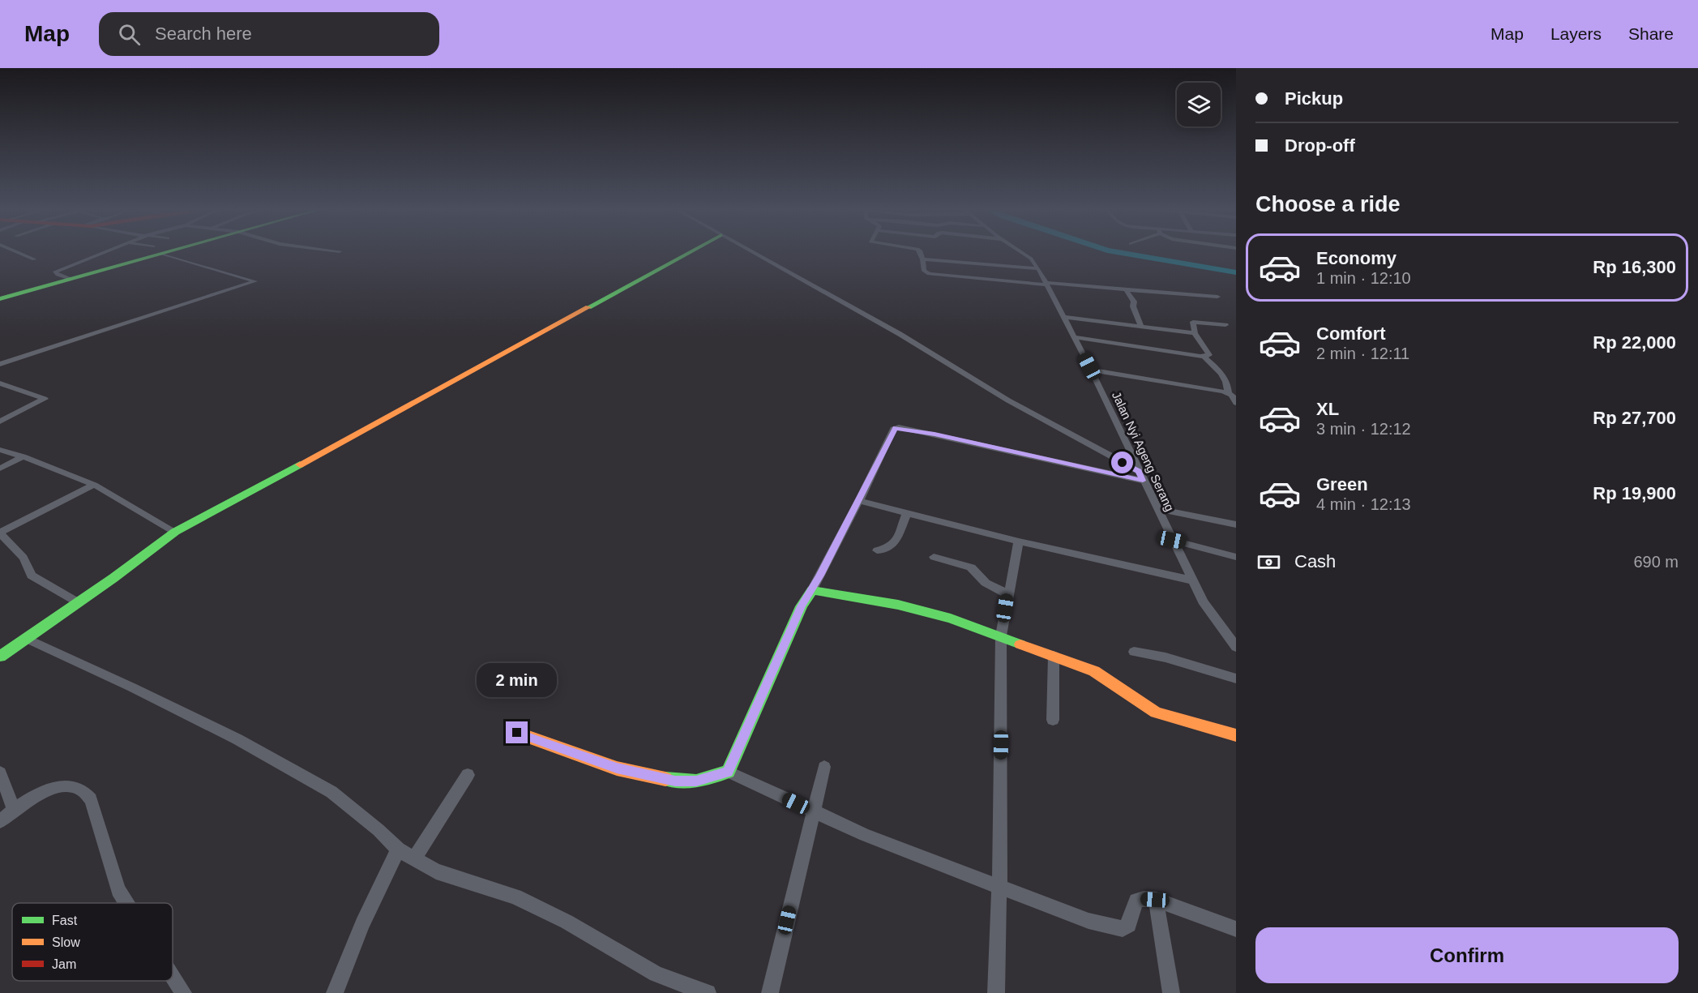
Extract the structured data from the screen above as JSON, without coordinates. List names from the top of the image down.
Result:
{
  "streets": {
    "street": ["Jalan Nyi Ageng Serang"]
  },
  "legend": ["Fast", "Slow", "Jam"],
  "page": {
    "header": "Map",
    "search": "Search here",
    "nav": ["Map", "Layers", "Share"],
    "banner": ["Pickup", "Drop-off"],
    "heading": "Choose a ride",
    "list": [
      {
        "name": "Economy",
        "note": "1 min · 12:10",
        "value": "Rp 16,300"
      },
      {
        "name": "Comfort",
        "note": "2 min · 12:11",
        "value": "Rp 22,000"
      },
      {
        "name": "XL",
        "note": "3 min · 12:12",
        "value": "Rp 27,700"
      },
      {
        "name": "Green",
        "note": "4 min · 12:13",
        "value": "Rp 19,900"
      }
    ],
    "pay": ["Cash", "690 m"],
    "bubble": "2 min",
    "buttons": "Confirm"
  }
}
